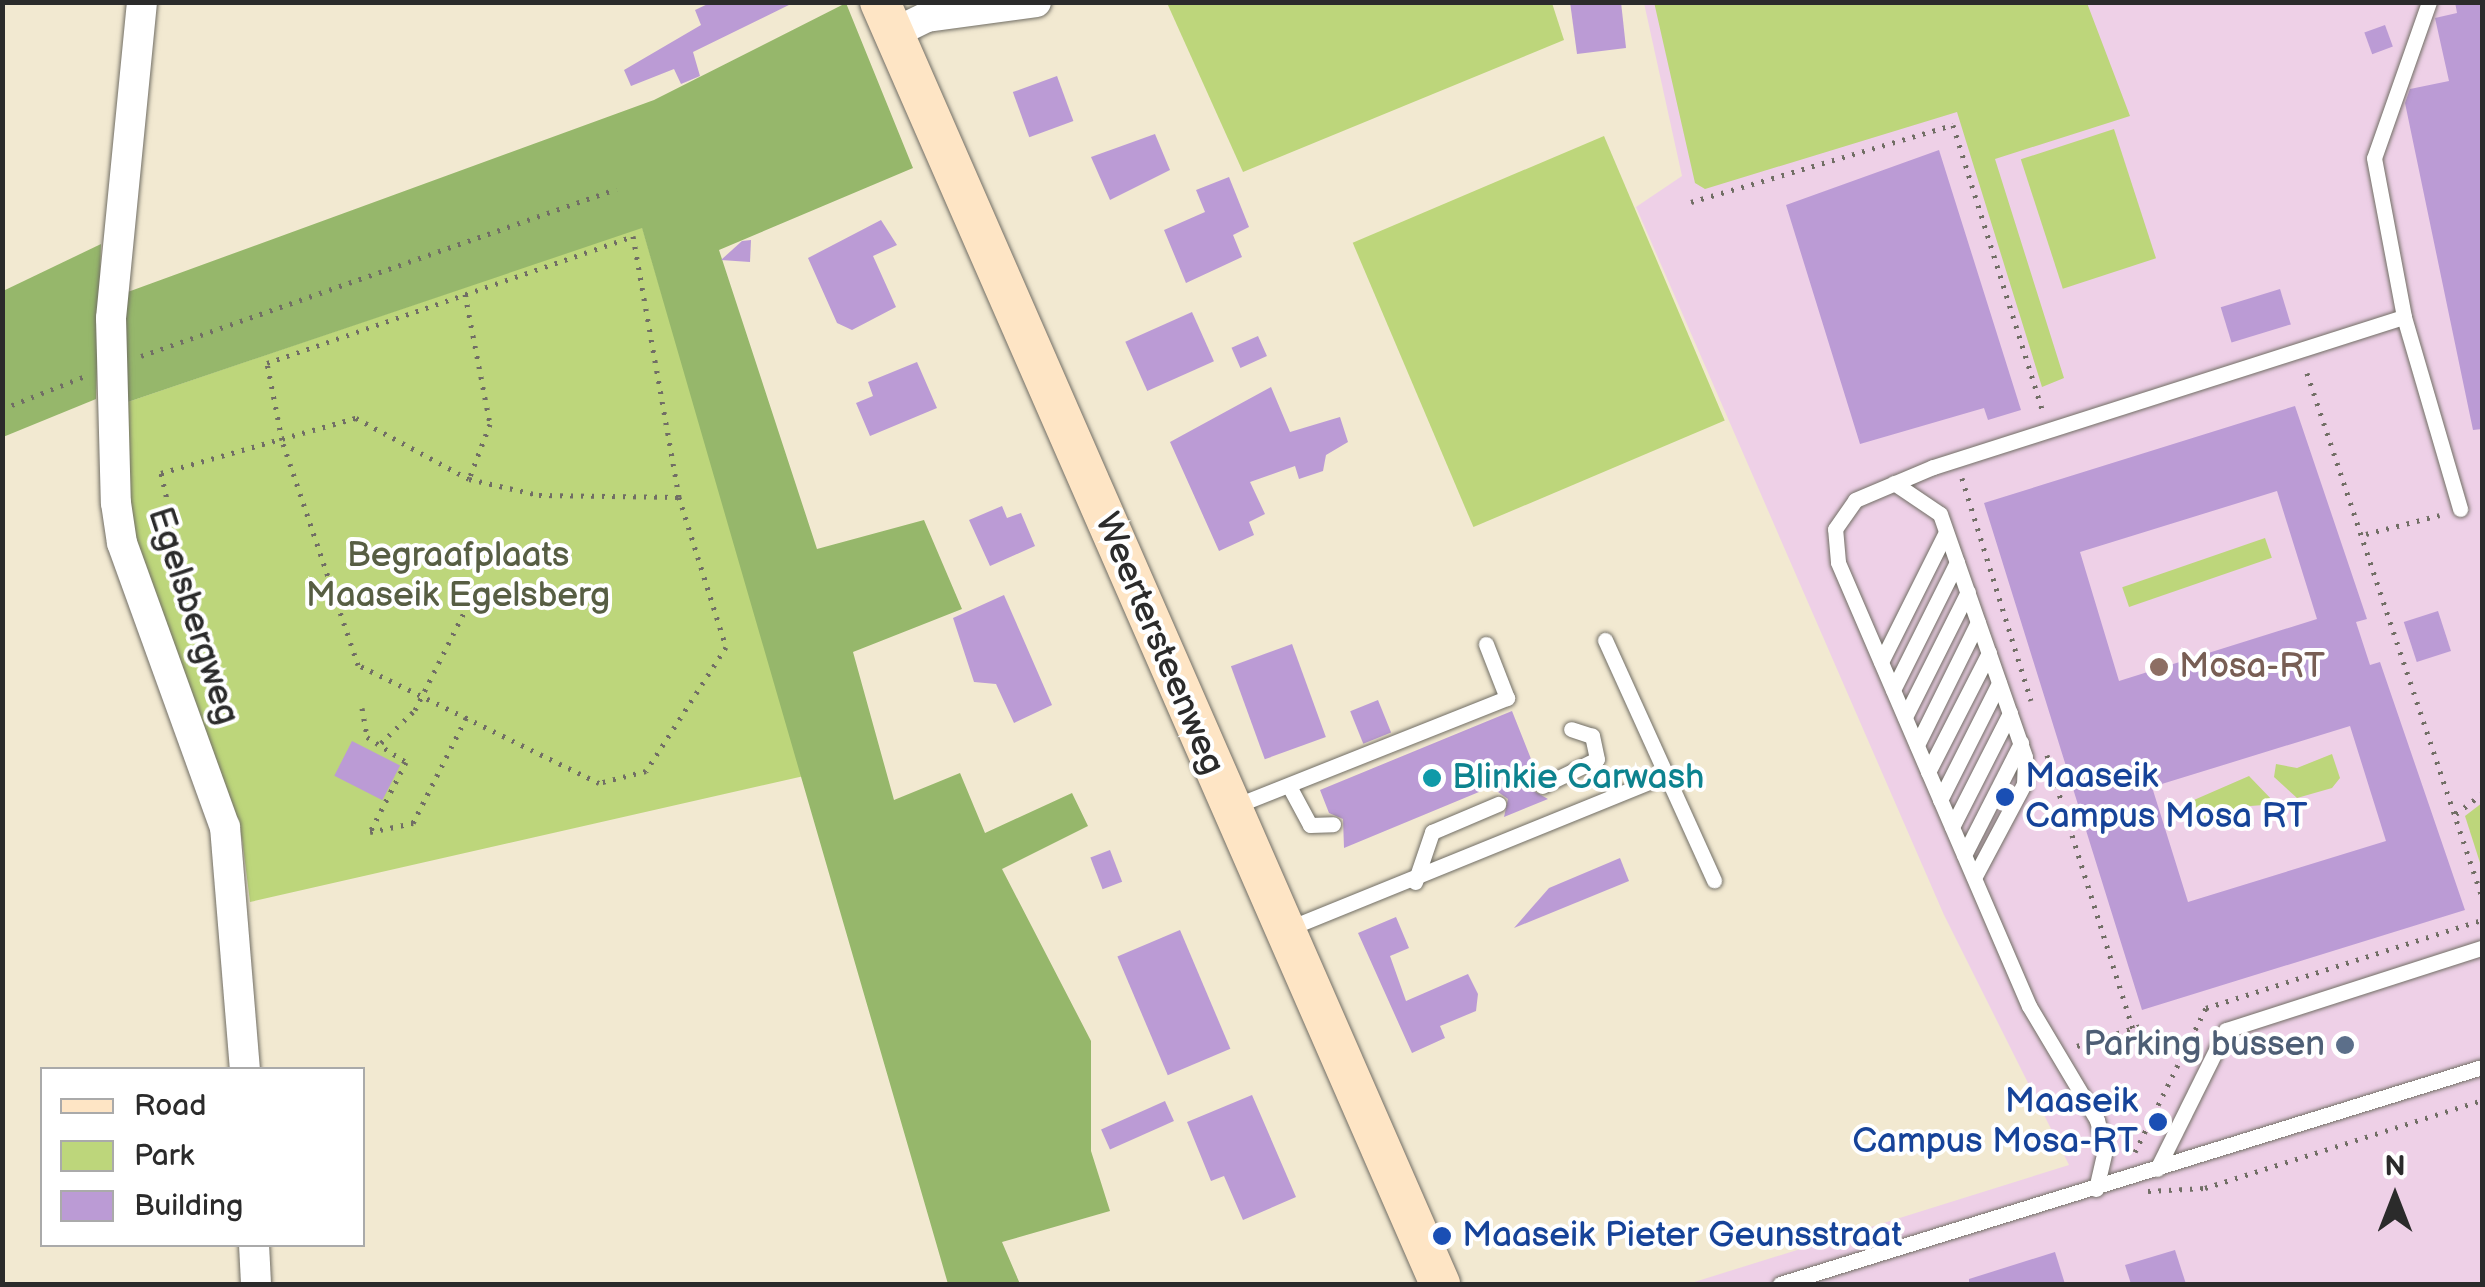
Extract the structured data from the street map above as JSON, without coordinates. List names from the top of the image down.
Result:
{
  "streets": {
    "main road": ["Weertersteenweg"],
    "street": ["Egelsbergweg"]
  },
  "parks": ["Begraafplaats Maaseik Egelsberg"],
  "places": [
    "Mosa-RT",
    "Blinkie Carwash",
    "Maaseik Campus Mosa RT",
    "Parking bussen",
    "Maaseik Campus Mosa-RT",
    "Maaseik Pieter Geunsstraat"
  ],
  "legend": ["Road", "Park", "Building"],
  "north": "top"
}
